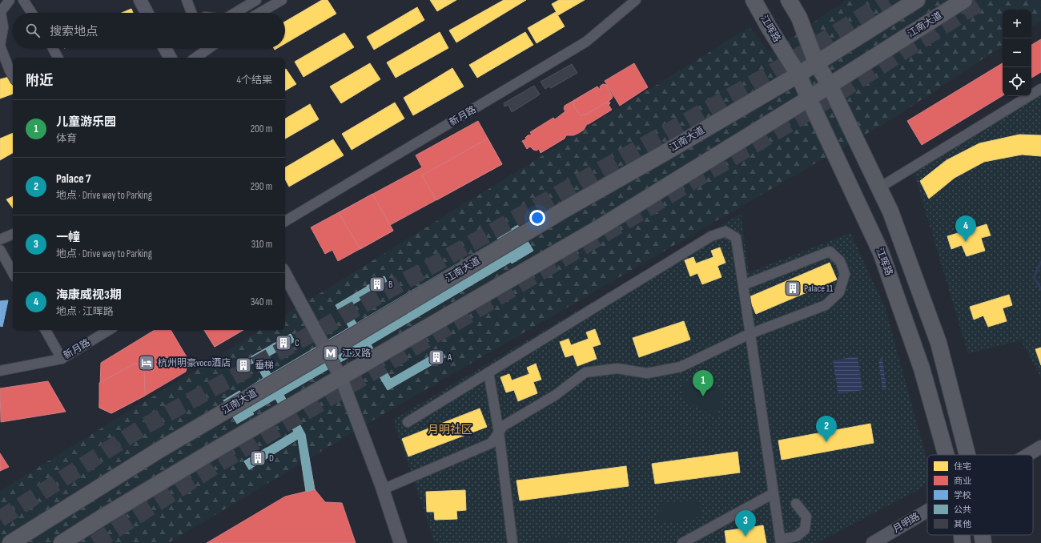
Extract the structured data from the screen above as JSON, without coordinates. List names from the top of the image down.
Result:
{
  "streets": {
    "main road": ["江南大道", "江晖路"],
    "street": ["新月路", "月明路"]
  },
  "crossings": [
    ["江南大道", "江晖路"]
  ],
  "districts": ["月明社区"],
  "places": {
    "building": [
      "B",
      "Palace 11",
      "C",
      "A",
      "垂梯",
      "D"
    ],
    "metro station": ["江汉路"],
    "hotel": ["杭州明豪voco酒店"]
  },
  "legend": [
    "住宅",
    "商业",
    "学校",
    "公共",
    "其他"
  ],
  "page": {
    "map_buttons": ["+", "−"],
    "search": "搜索地点",
    "heading": ["附近", "4个结果"],
    "list": [
      {
        "mark": "1",
        "name": "儿童游乐园",
        "note": "体育",
        "value": "200 m"
      },
      {
        "mark": "2",
        "name": "Palace 7",
        "note": "地点 · Drive way to Parking",
        "value": "290 m"
      },
      {
        "mark": "3",
        "name": "一幢",
        "note": "地点 · Drive way to Parking",
        "value": "310 m"
      },
      {
        "mark": "4",
        "name": "海康威视3期",
        "note": "地点 · 江晖路",
        "value": "340 m"
      }
    ],
    "pins": [
      "4",
      "1",
      "2",
      "3"
    ]
  }
}
